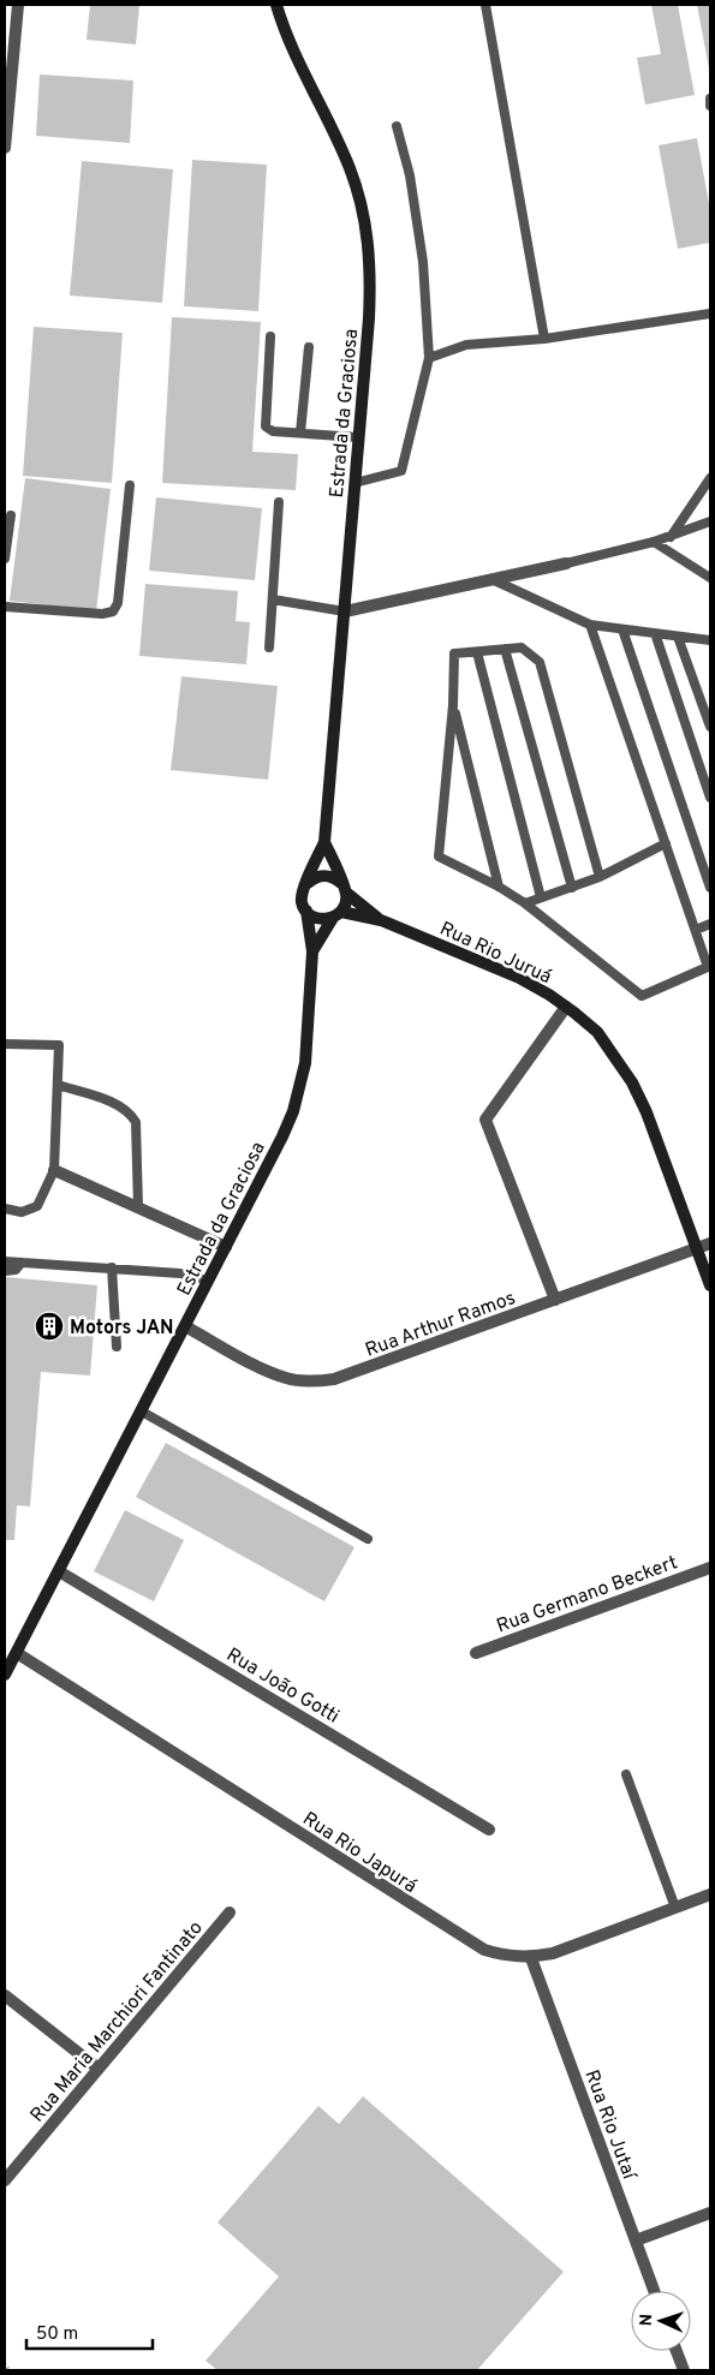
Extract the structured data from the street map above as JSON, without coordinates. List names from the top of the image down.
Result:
{
  "streets": {
    "main road": ["Estrada da Graciosa", "Rua Rio Juruá"],
    "street": [
      "Rua Arthur Ramos",
      "Rua Germano Beckert",
      "Rua João Gotti",
      "Rua Rio Japurá",
      "Rua Maria Marchiori Fantinato",
      "Rua Rio Jutaí"
    ]
  },
  "crossings": [
    ["Estrada da Graciosa", "Rua Rio Juruá"],
    ["Estrada da Graciosa", "Rua Arthur Ramos"],
    ["Estrada da Graciosa", "Rua João Gotti"],
    ["Estrada da Graciosa", "Rua Rio Japurá"],
    ["Rua Rio Juruá", "Rua Arthur Ramos"],
    ["Rua Rio Japurá", "Rua Rio Jutaí"]
  ],
  "places": {
    "building": ["Motors JAN"]
  },
  "scale_bar": "50 m",
  "north": "left"
}
